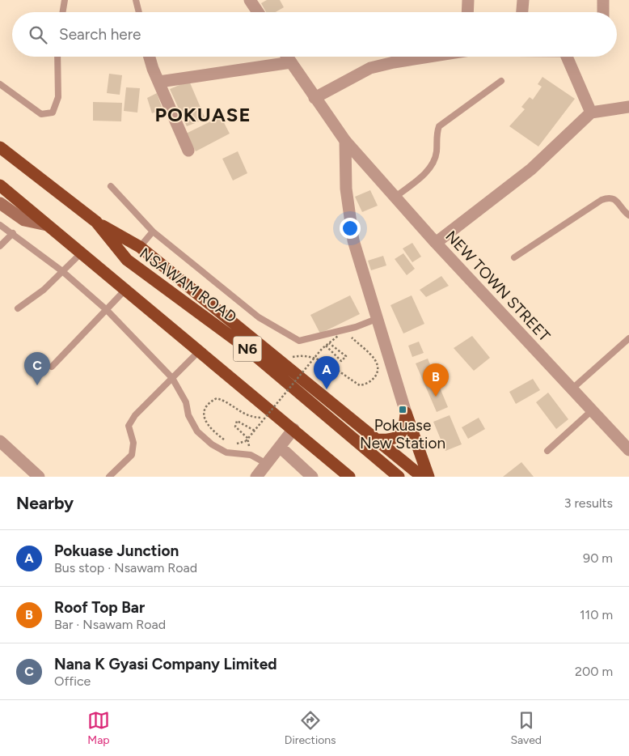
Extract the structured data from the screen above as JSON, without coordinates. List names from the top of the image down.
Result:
{
  "streets": {
    "highway": ["NSAWAM ROAD", "N6"],
    "street": ["NEW TOWN STREET"]
  },
  "districts": ["POKUASE"],
  "places": {
    "transit": ["Pokuase New Station"]
  },
  "page": {
    "search": "Search here",
    "pins": ["C", "A", "B"],
    "heading": ["Nearby", "3 results"],
    "list": [
      {
        "mark": "A",
        "name": "Pokuase Junction",
        "note": "Bus stop · Nsawam Road",
        "value": "90 m"
      },
      {
        "mark": "B",
        "name": "Roof Top Bar",
        "note": "Bar · Nsawam Road",
        "value": "110 m"
      },
      {
        "mark": "C",
        "name": "Nana K Gyasi Company Limited",
        "note": "Office",
        "value": "200 m"
      }
    ],
    "nav": ["Map", "Directions", "Saved"]
  }
}
